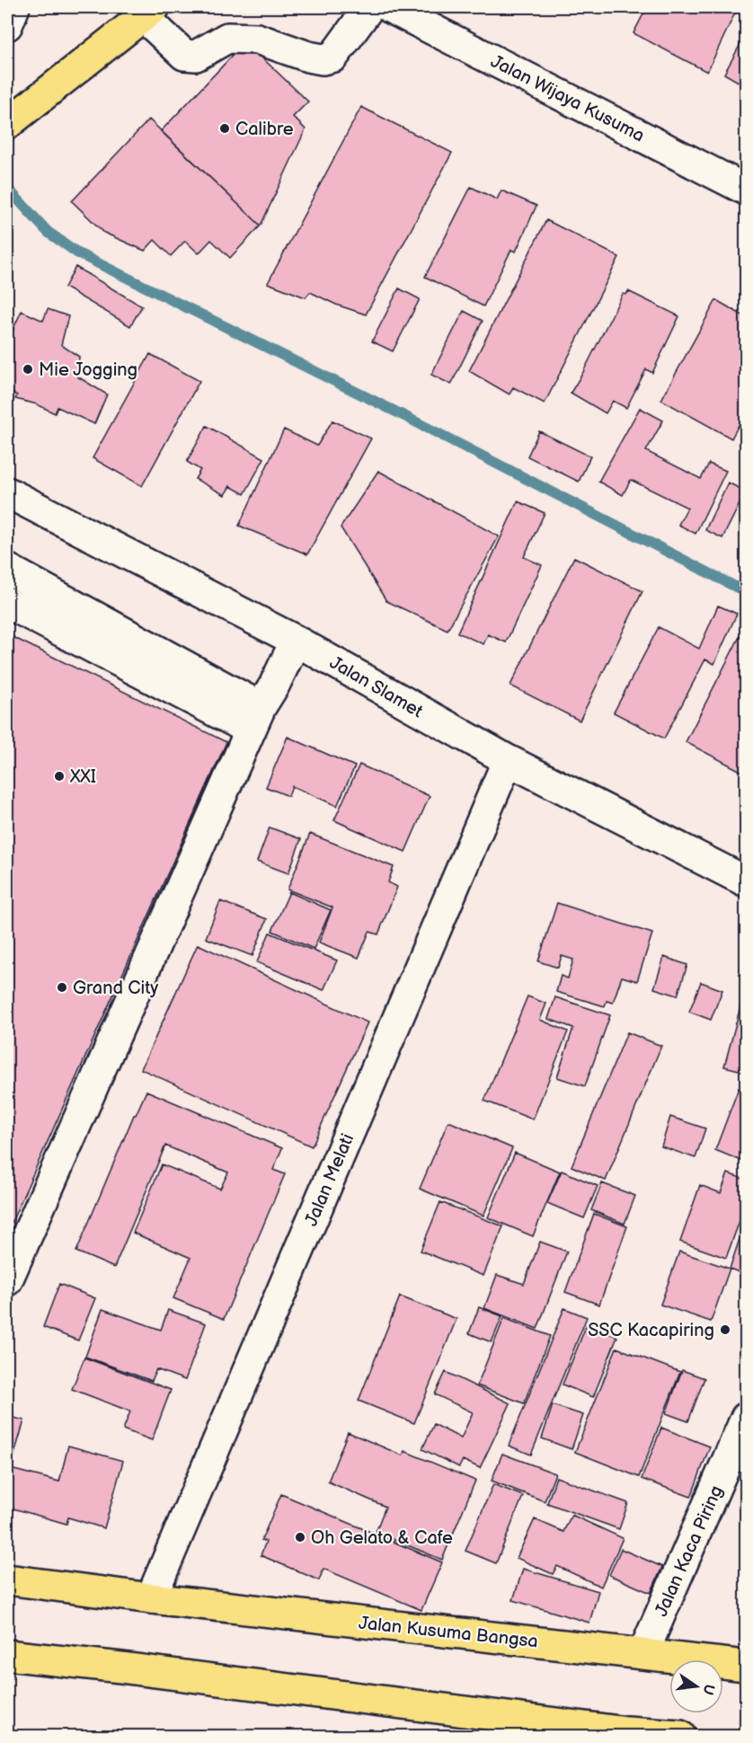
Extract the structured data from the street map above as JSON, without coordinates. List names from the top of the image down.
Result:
{
  "streets": {
    "main road": ["Jalan Kusuma Bangsa"],
    "street": [
      "Jalan Wijaya Kusuma",
      "Jalan Slamet",
      "Jalan Melati",
      "Jalan Kaca Piring"
    ]
  },
  "crossings": [
    ["Jalan Slamet", "Jalan Melati"],
    ["Jalan Melati", "Jalan Kusuma Bangsa"],
    ["Jalan Kaca Piring", "Jalan Kusuma Bangsa"]
  ],
  "places": [
    "Calibre",
    "Mie Jogging",
    "XXI",
    "Grand City",
    "SSC Kacapiring",
    "Oh Gelato & Cafe"
  ],
  "north": "right"
}
